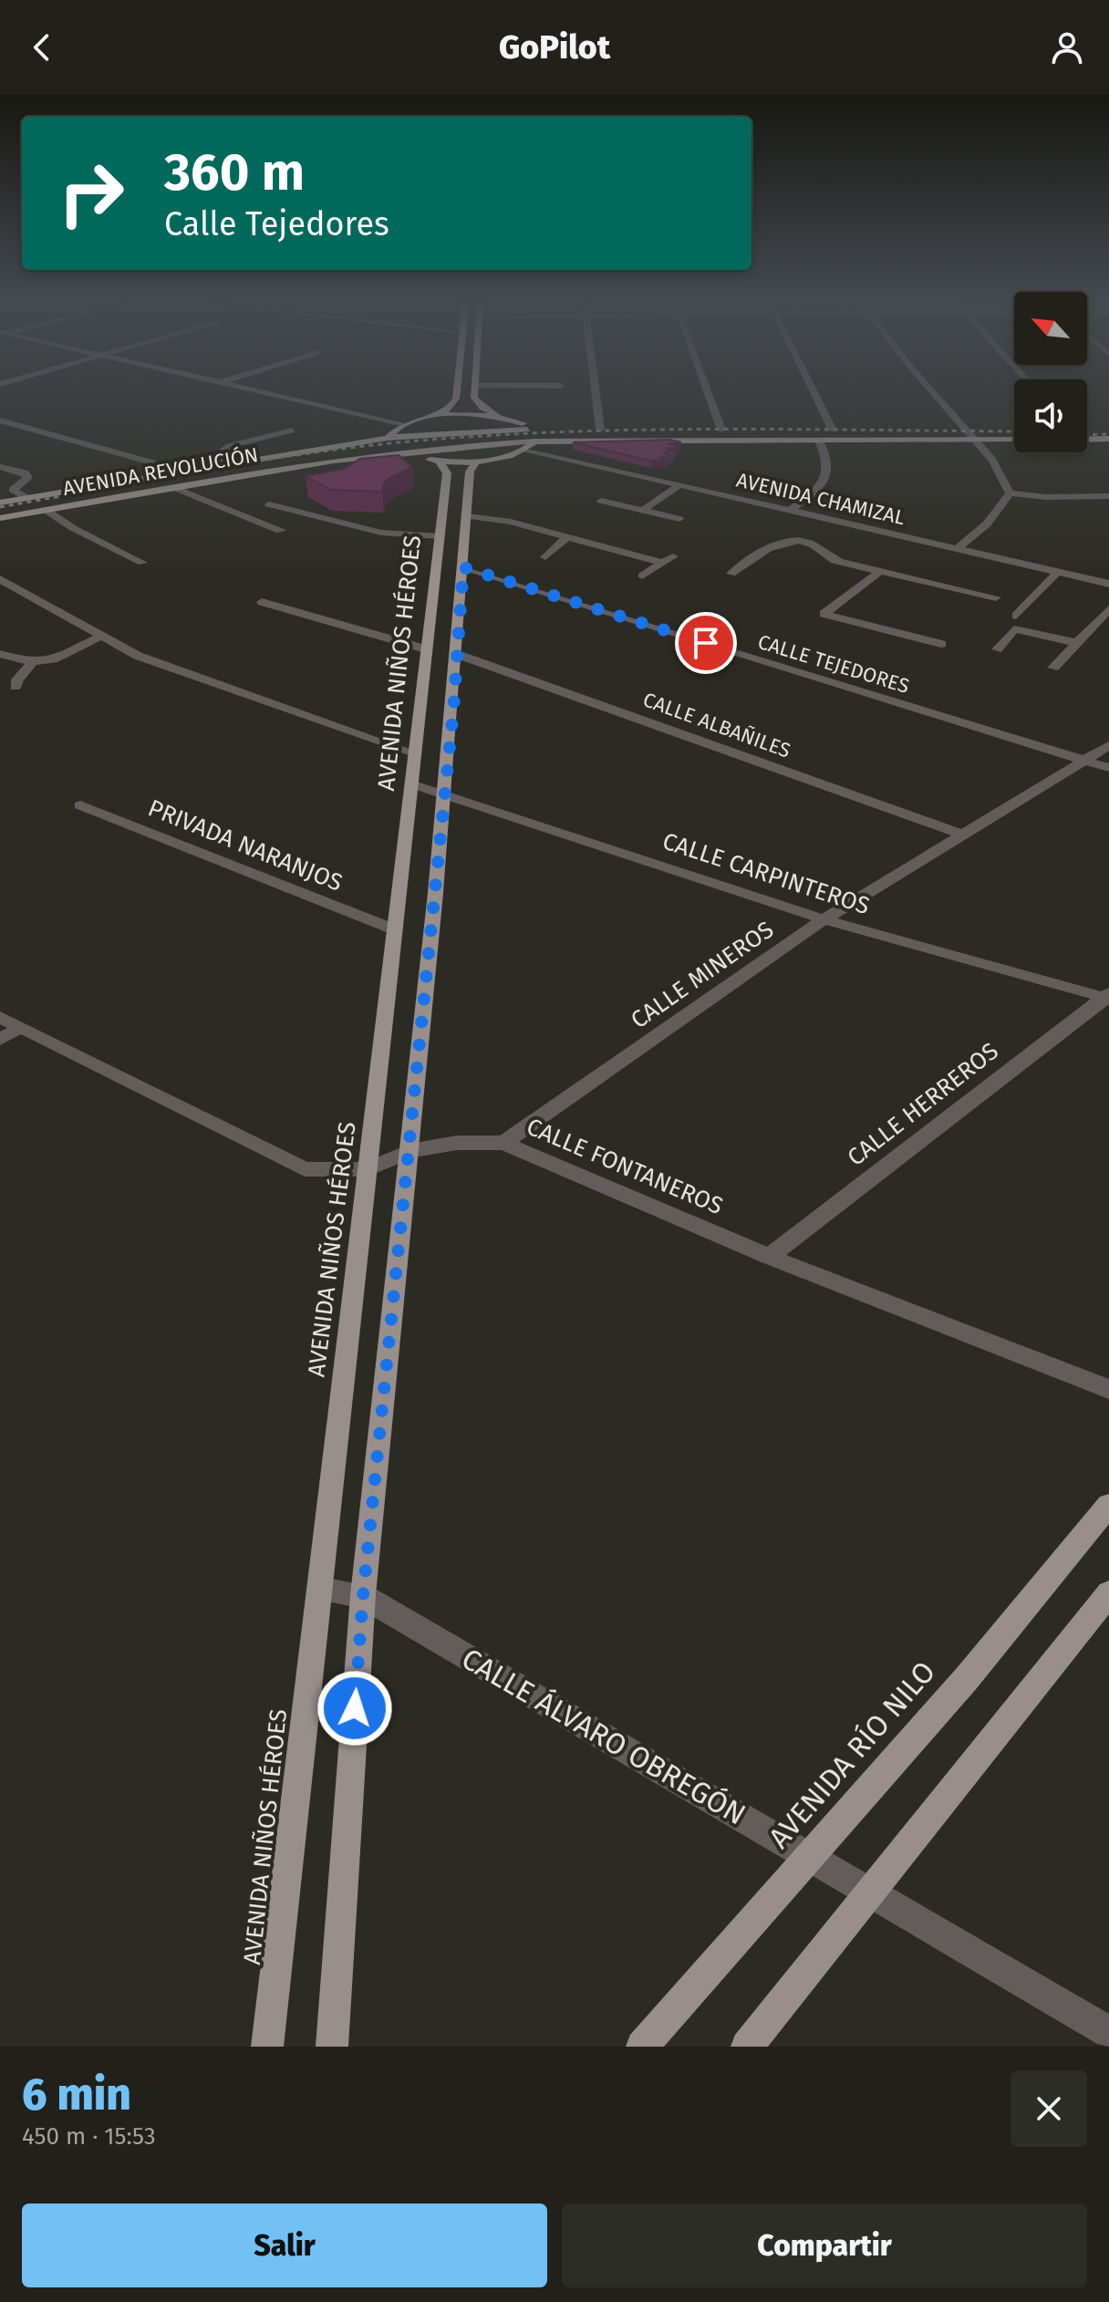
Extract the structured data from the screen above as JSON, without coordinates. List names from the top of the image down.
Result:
{
  "streets": {
    "main road": ["AVENIDA REVOLUCIÓN", "AVENIDA NIÑOS HÉROES", "AVENIDA RÍO NILO"],
    "street": [
      "AVENIDA CHAMIZAL",
      "CALLE TEJEDORES",
      "CALLE ALBAÑILES",
      "PRIVADA NARANJOS",
      "CALLE CARPINTEROS",
      "CALLE MINEROS",
      "CALLE HERREROS",
      "CALLE FONTANEROS",
      "CALLE ÁLVARO OBREGÓN"
    ]
  },
  "crossings": [
    ["AVENIDA NIÑOS HÉROES", "PRIVADA NARANJOS"],
    ["AVENIDA NIÑOS HÉROES", "CALLE CARPINTEROS"],
    ["AVENIDA NIÑOS HÉROES", "CALLE FONTANEROS"],
    ["AVENIDA NIÑOS HÉROES", "CALLE ÁLVARO OBREGÓN"],
    ["CALLE TEJEDORES", "CALLE MINEROS"],
    ["CALLE ALBAÑILES", "CALLE MINEROS"],
    ["CALLE CARPINTEROS", "CALLE MINEROS"],
    ["CALLE CARPINTEROS", "CALLE HERREROS"],
    ["CALLE MINEROS", "CALLE FONTANEROS"],
    ["CALLE HERREROS", "CALLE FONTANEROS"],
    ["CALLE ÁLVARO OBREGÓN", "AVENIDA RÍO NILO"]
  ],
  "north": "top left",
  "page": {
    "header": "GoPilot",
    "turn": ["360 m", "Calle Tejedores"],
    "heading": ["6 min", "450 m · 15:53"],
    "buttons": ["Salir", "Compartir"]
  }
}
